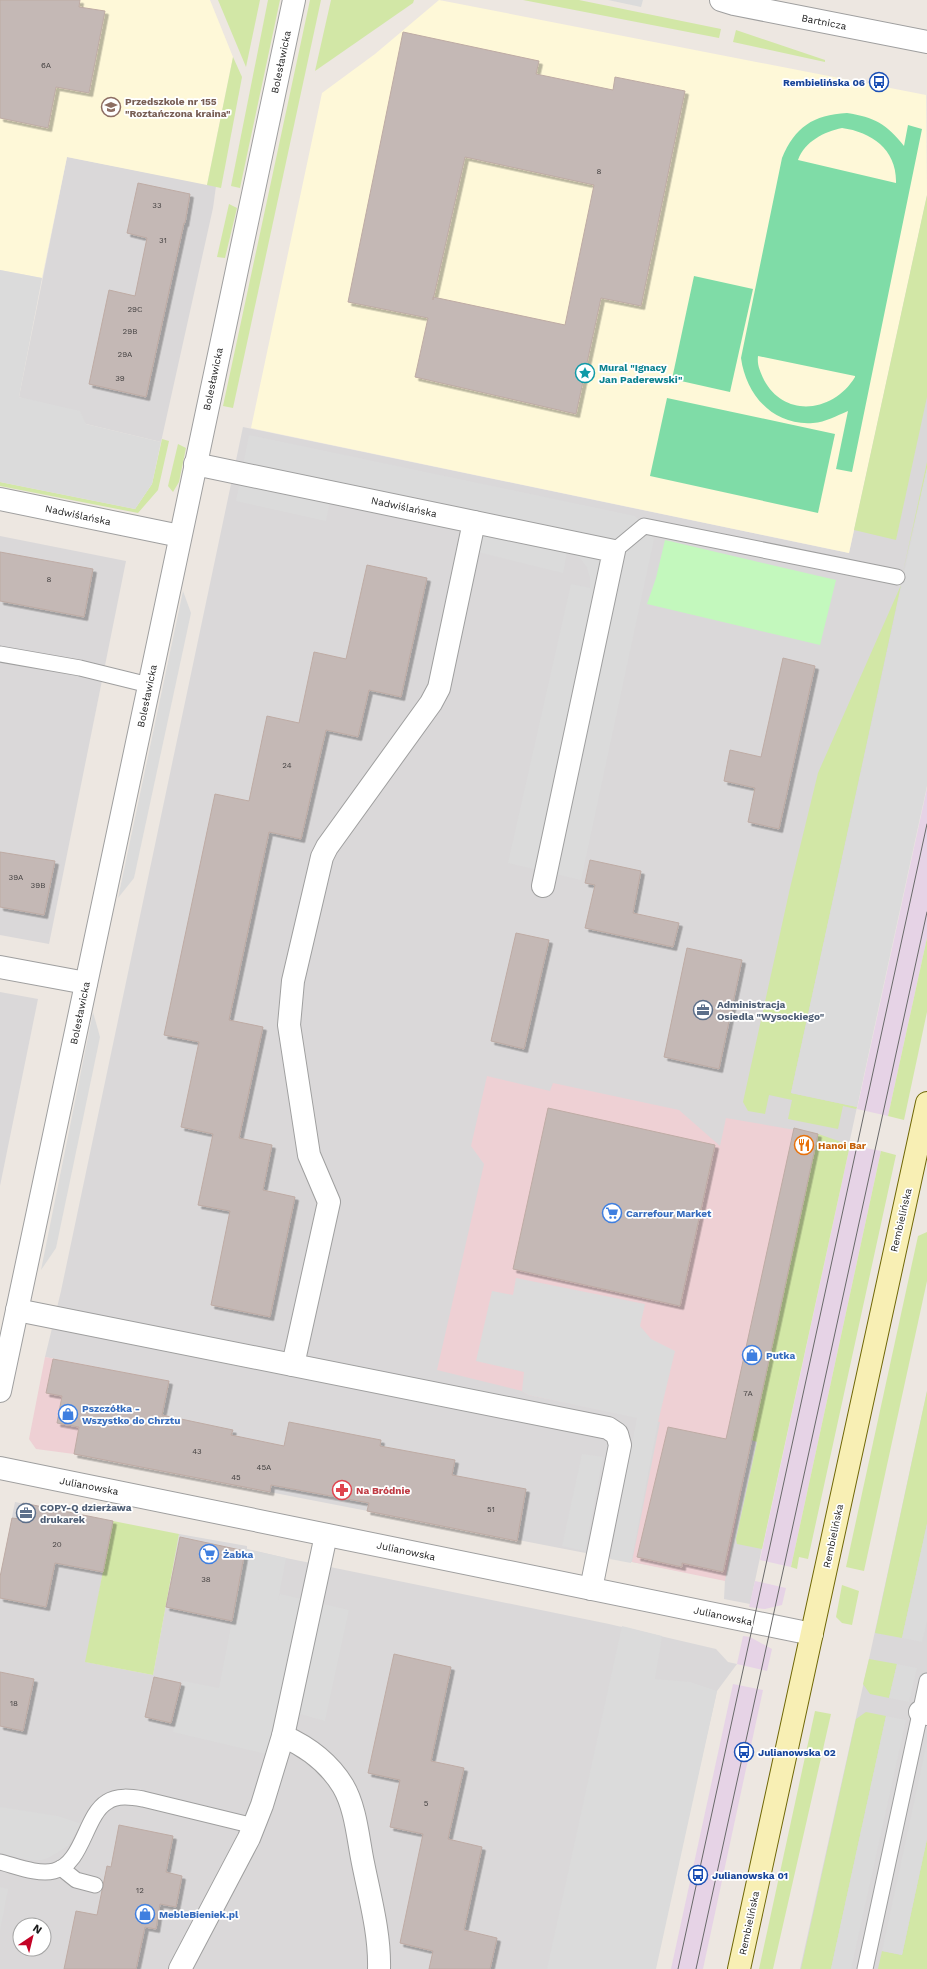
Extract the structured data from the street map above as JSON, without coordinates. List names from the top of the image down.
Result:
{
  "streets": {
    "street": [
      "Bartnicza",
      "Bolesławicka",
      "Nadwiślańska",
      "Rembielińska",
      "Julianowska"
    ]
  },
  "crossings": [
    ["Bolesławicka", "Nadwiślańska"],
    ["Rembielińska", "Julianowska"]
  ],
  "places": {
    "bus stop": ["Rembielińska 06", "Julianowska 02", "Julianowska 01"],
    "school or university": ["Przedszkole nr 155 \"Roztańczona kraina\""],
    "place": ["Mural \"Ignacy Jan Paderewski\""],
    "office": ["Administracja Osiedla \"Wysockiego\"", "COPY-Q dzierżawa drukarek"],
    "restaurant": ["Hanoi Bar"],
    "supermarket": ["Carrefour Market", "Żabka"],
    "shop": ["Putka", "Pszczółka - Wszystko do Chrztu", "MebleBieniek.pl"],
    "pharmacy": ["Na Bródnie"]
  },
  "house_numbers": [
    "6A",
    "8",
    "33",
    "31",
    "29C",
    "29B",
    "29A",
    "39",
    "8",
    "24",
    "39A",
    "39B",
    "7A",
    "43",
    "45A",
    "45",
    "51",
    "20",
    "38",
    "18",
    "5",
    "12"
  ],
  "north": "top right"
}
